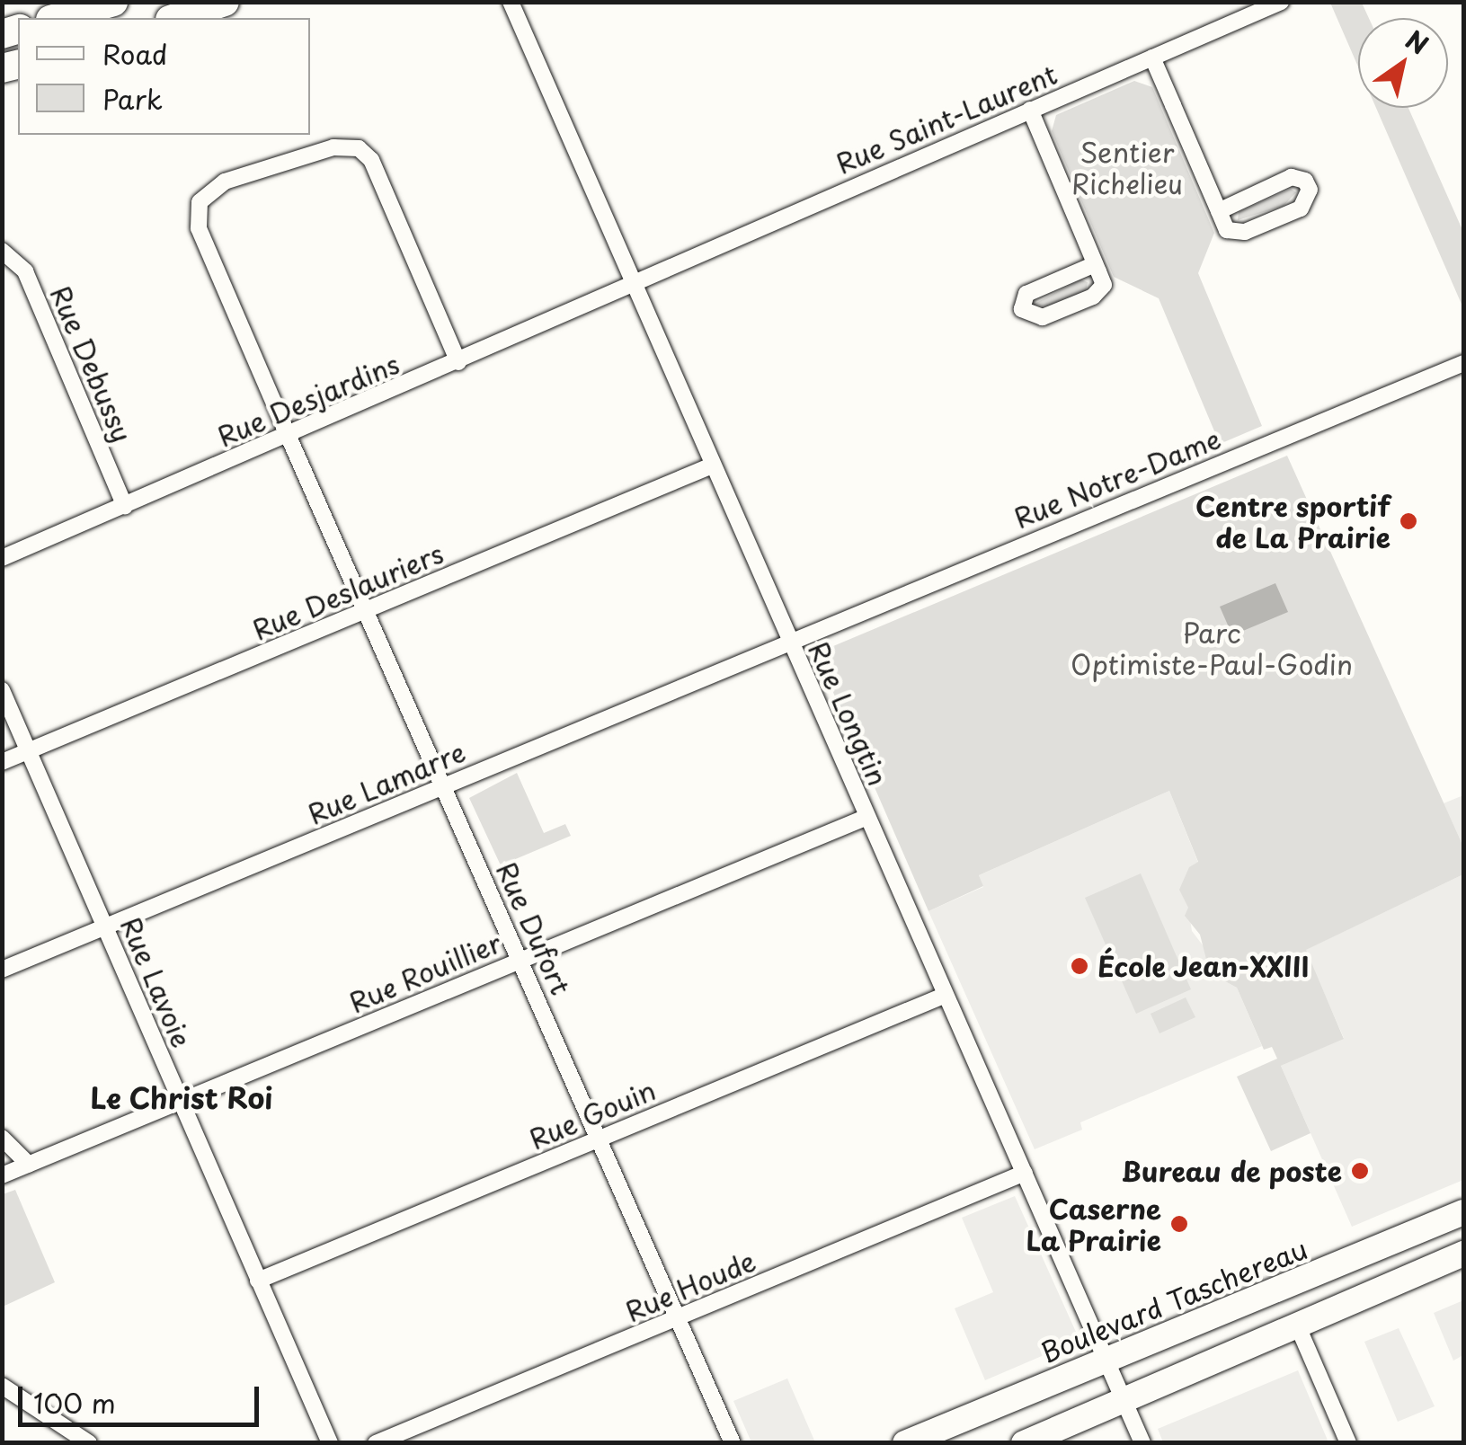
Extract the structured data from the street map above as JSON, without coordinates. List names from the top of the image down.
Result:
{
  "streets": {
    "main road": ["Boulevard Taschereau"],
    "street": [
      "Rue Saint-Laurent",
      "Rue Debussy",
      "Rue Desjardins",
      "Rue Notre-Dame",
      "Rue Deslauriers",
      "Rue Longtin",
      "Rue Lamarre",
      "Rue Dufort",
      "Rue Rouillier",
      "Rue Lavoie",
      "Rue Gouin",
      "Rue Houde"
    ]
  },
  "crossings": [
    ["Rue Saint-Laurent", "Rue Desjardins"],
    ["Rue Saint-Laurent", "Rue Longtin"],
    ["Rue Debussy", "Rue Desjardins"],
    ["Rue Desjardins", "Rue Longtin"],
    ["Rue Desjardins", "Rue Dufort"],
    ["Rue Notre-Dame", "Rue Longtin"],
    ["Rue Notre-Dame", "Rue Lamarre"],
    ["Rue Deslauriers", "Rue Longtin"],
    ["Rue Deslauriers", "Rue Dufort"],
    ["Rue Deslauriers", "Rue Lavoie"],
    ["Rue Longtin", "Rue Lamarre"],
    ["Rue Longtin", "Rue Rouillier"],
    ["Rue Longtin", "Rue Gouin"],
    ["Rue Longtin", "Rue Houde"],
    ["Rue Longtin", "Boulevard Taschereau"],
    ["Rue Lamarre", "Rue Dufort"],
    ["Rue Lamarre", "Rue Lavoie"],
    ["Rue Dufort", "Rue Rouillier"],
    ["Rue Dufort", "Rue Gouin"],
    ["Rue Dufort", "Rue Houde"],
    ["Rue Rouillier", "Rue Lavoie"],
    ["Rue Lavoie", "Rue Gouin"]
  ],
  "districts": ["Le Christ Roi"],
  "parks": ["Sentier Richelieu", "Parc Optimiste-Paul-Godin"],
  "places": [
    "Centre sportif de La Prairie",
    "École Jean-XXIII",
    "Bureau de poste",
    "Caserne La Prairie"
  ],
  "legend": ["Road", "Park"],
  "scale_bar": "100 m",
  "north": "top right"
}
